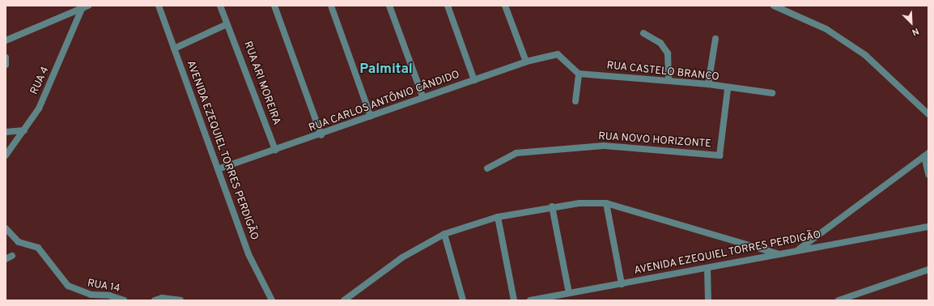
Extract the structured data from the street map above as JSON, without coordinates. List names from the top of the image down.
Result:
{
  "streets": {
    "street": [
      "RUA CASTELO BRANCO",
      "RUA 4",
      "RUA ARI MOREIRA",
      "RUA CARLOS ANTÔNIO CÂNDIDO",
      "RUA NOVO HORIZONTE",
      "AVENIDA EZEQUIEL TORRES PERDIGÃO",
      "RUA 14"
    ]
  },
  "crossings": [
    ["RUA CASTELO BRANCO", "RUA CARLOS ANTÔNIO CÂNDIDO"],
    ["RUA CASTELO BRANCO", "RUA NOVO HORIZONTE"],
    ["RUA ARI MOREIRA", "RUA CARLOS ANTÔNIO CÂNDIDO"],
    ["RUA CARLOS ANTÔNIO CÂNDIDO", "AVENIDA EZEQUIEL TORRES PERDIGÃO"]
  ],
  "districts": ["Palmital"],
  "north": "bottom right"
}
